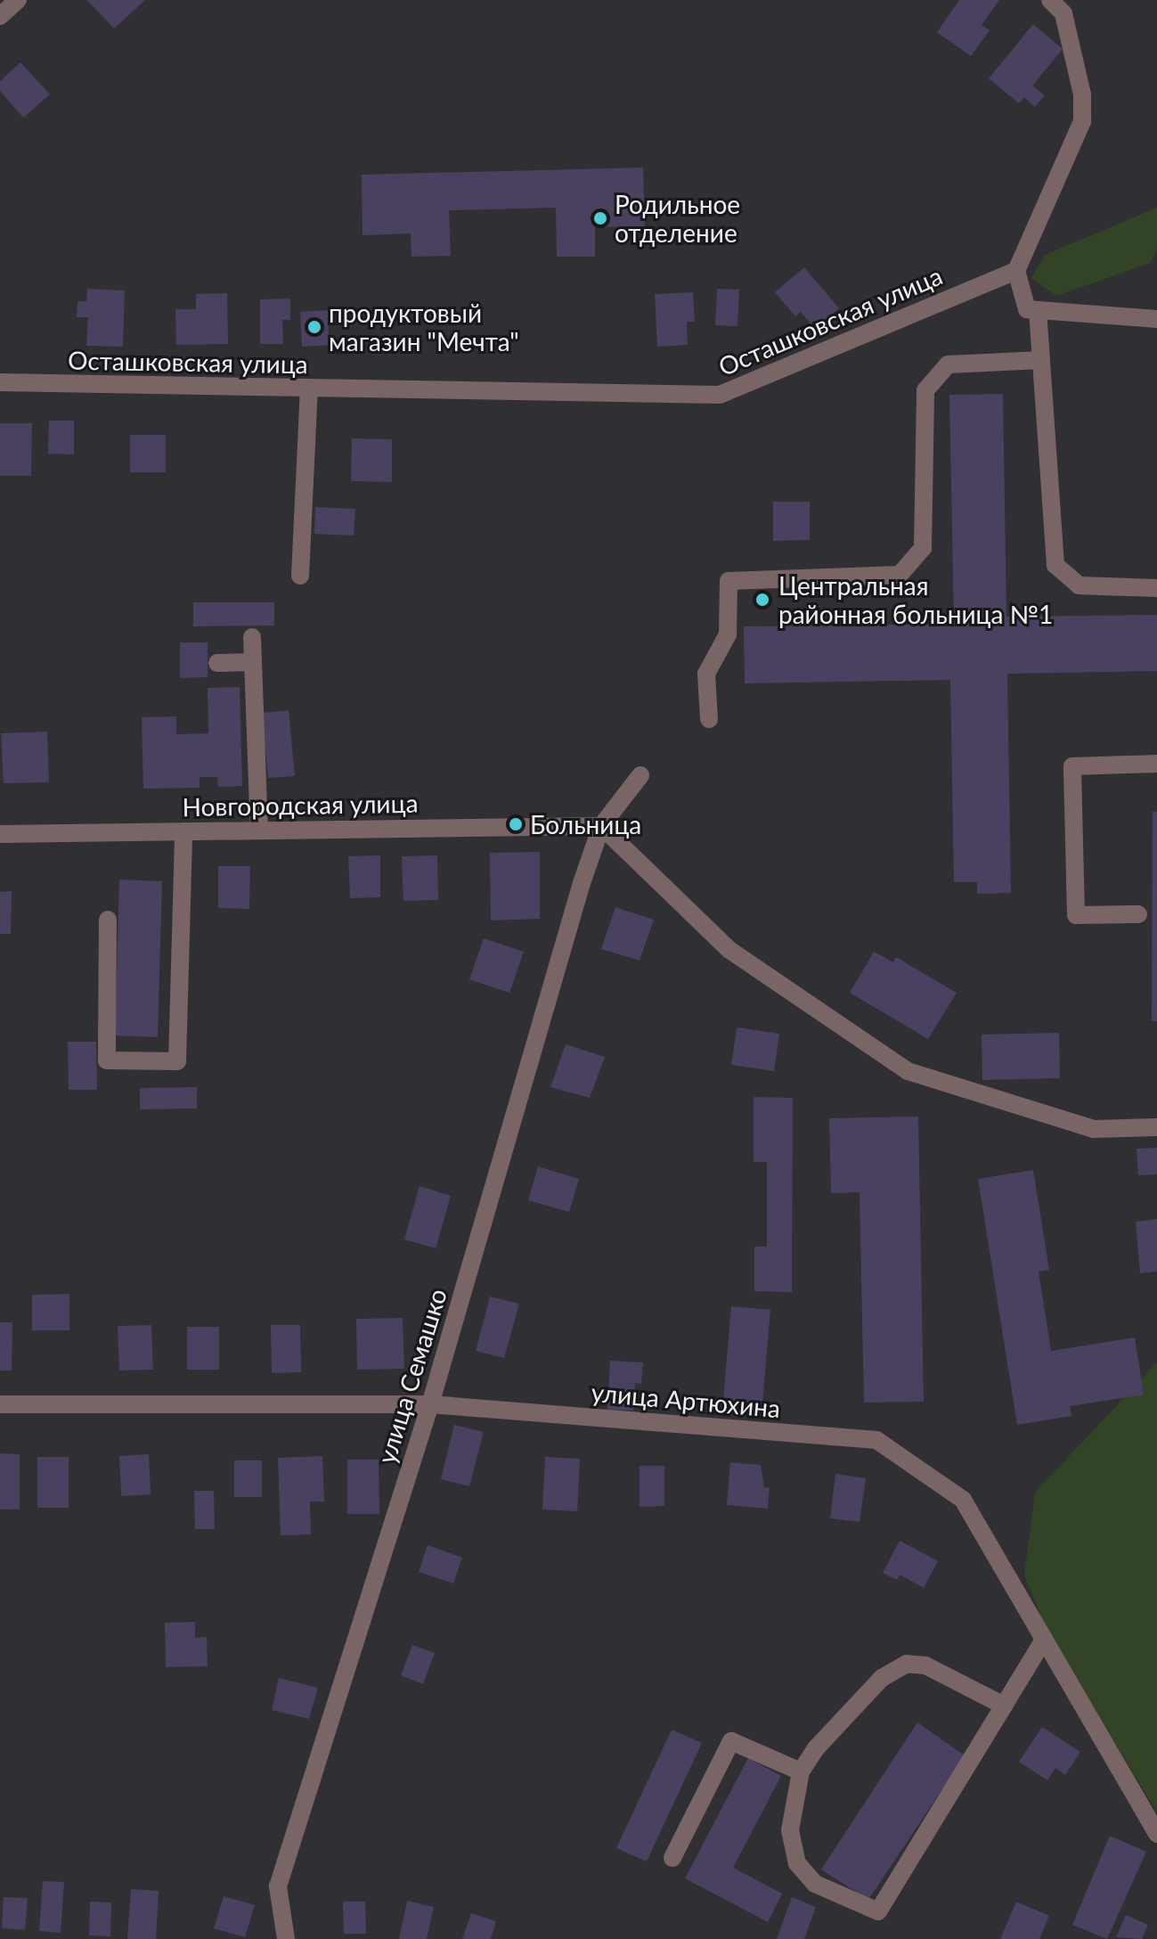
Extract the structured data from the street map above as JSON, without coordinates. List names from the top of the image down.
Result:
{
  "streets": {
    "street": [
      "Осташковская улица",
      "Новгородская улица",
      "улица Семашко",
      "улица Артюхина"
    ]
  },
  "crossings": [
    ["Новгородская улица", "улица Семашко"],
    ["улица Семашко", "улица Артюхина"]
  ],
  "places": [
    "Родильное отделение",
    "продуктовый магазин \"Мечта\"",
    "Центральная районная больница №1",
    "Больница"
  ]
}
